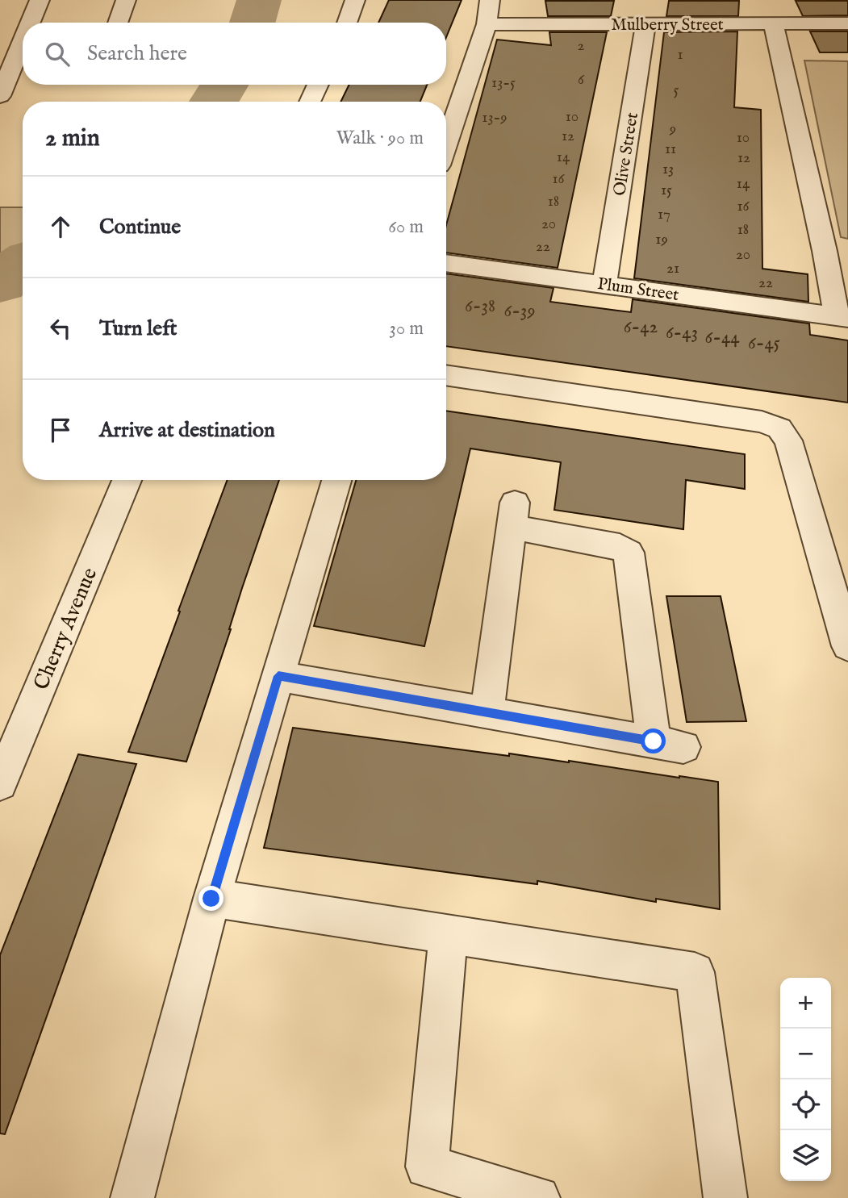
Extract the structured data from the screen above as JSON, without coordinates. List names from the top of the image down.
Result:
{
  "streets": {
    "street": [
      "Mulberry Street",
      "Olive Street",
      "Plum Street",
      "Cherry Avenue"
    ]
  },
  "crossings": [
    ["Mulberry Street", "Olive Street"],
    ["Olive Street", "Plum Street"]
  ],
  "house_numbers": [
    "2",
    "1",
    "6",
    "13-5",
    "5",
    "10",
    "13-9",
    "9",
    "12",
    "10",
    "11",
    "14",
    "12",
    "13",
    "16",
    "14",
    "15",
    "18",
    "16",
    "17",
    "20",
    "18",
    "19",
    "22",
    "20",
    "21",
    "22",
    "6-38",
    "6-39",
    "6-42",
    "6-43",
    "6-44",
    "6-45"
  ],
  "page": {
    "search": "Search here",
    "heading": ["2 min", "Walk · 90 m"],
    "list": [
      ["Continue", "60 m"],
      ["Turn left", "30 m"],
      "Arrive at destination"
    ],
    "map_buttons": ["+", "−"]
  }
}
